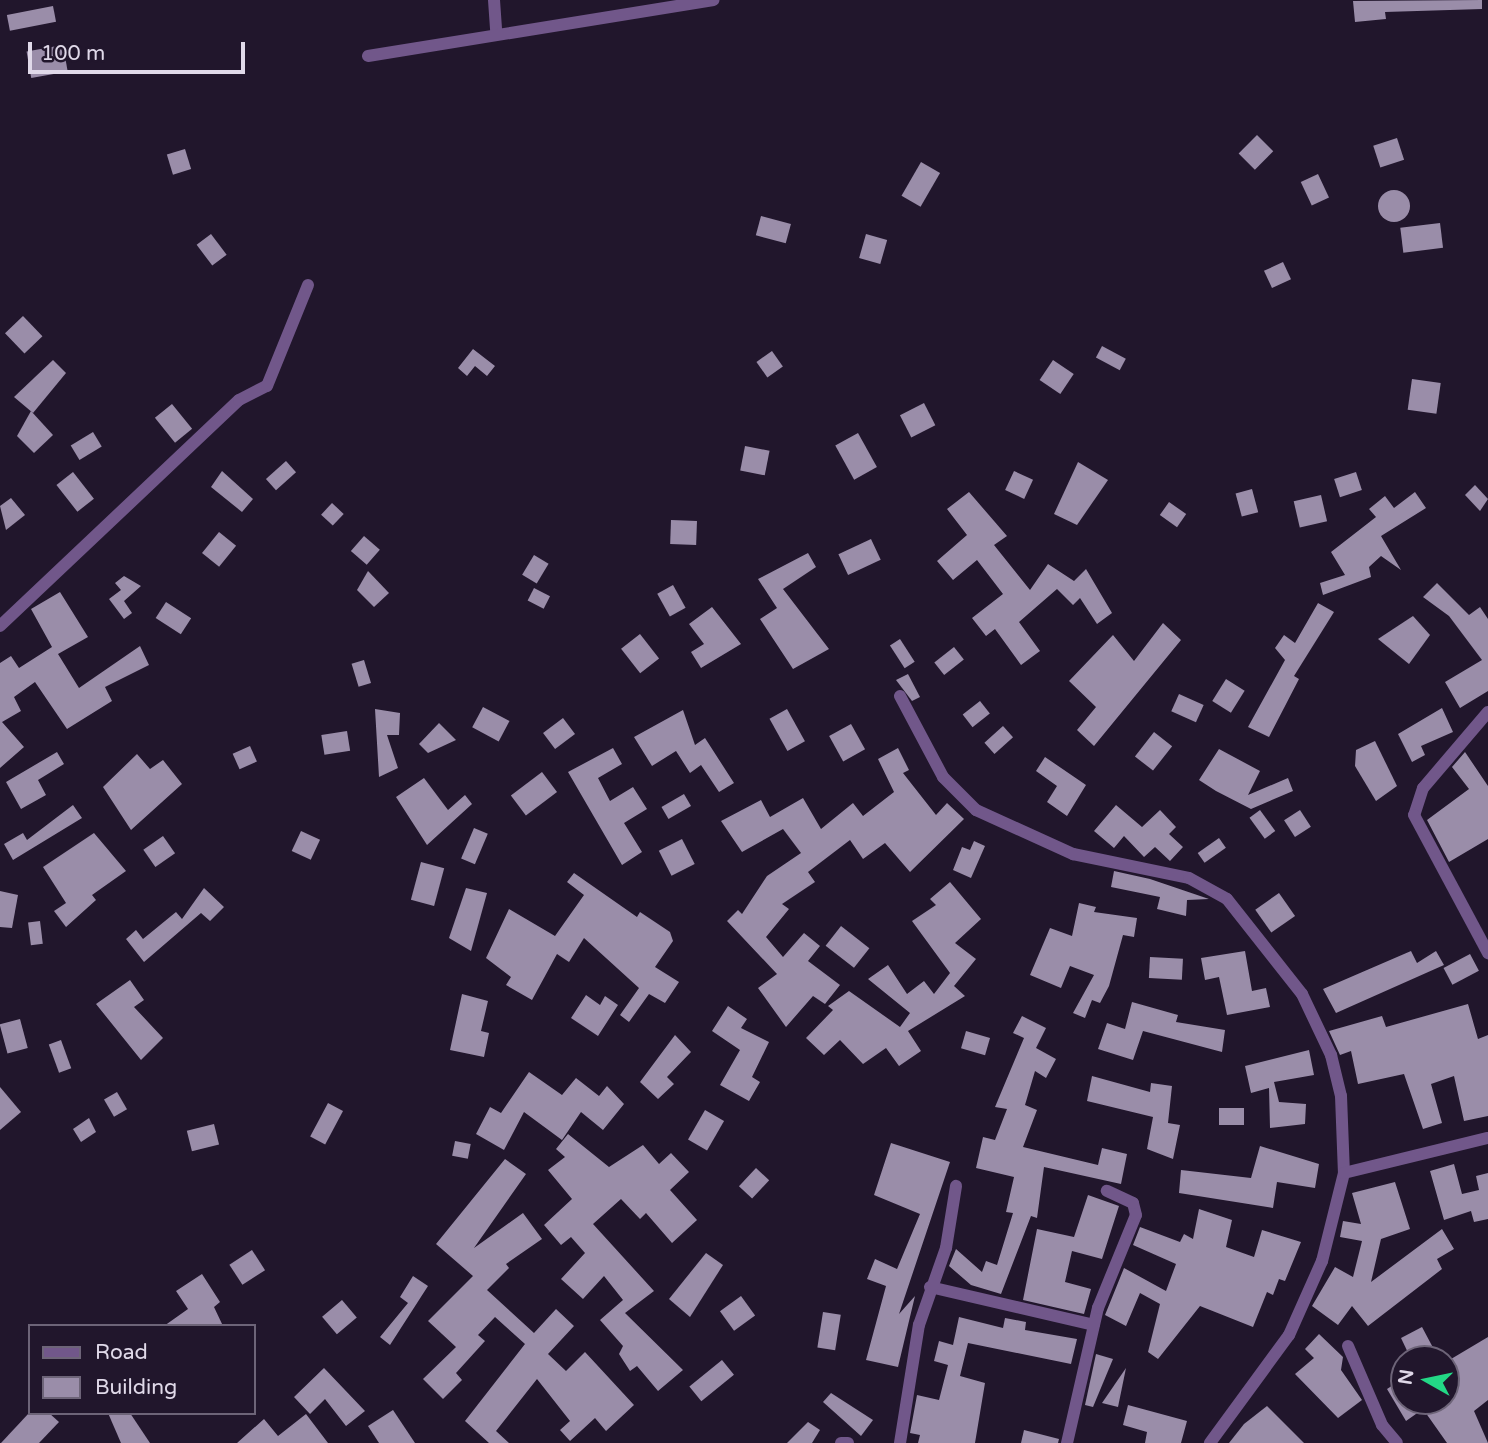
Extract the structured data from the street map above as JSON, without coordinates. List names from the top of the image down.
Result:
{
  "legend": ["Road", "Building"],
  "scale_bar": "100 m",
  "north": "left"
}
